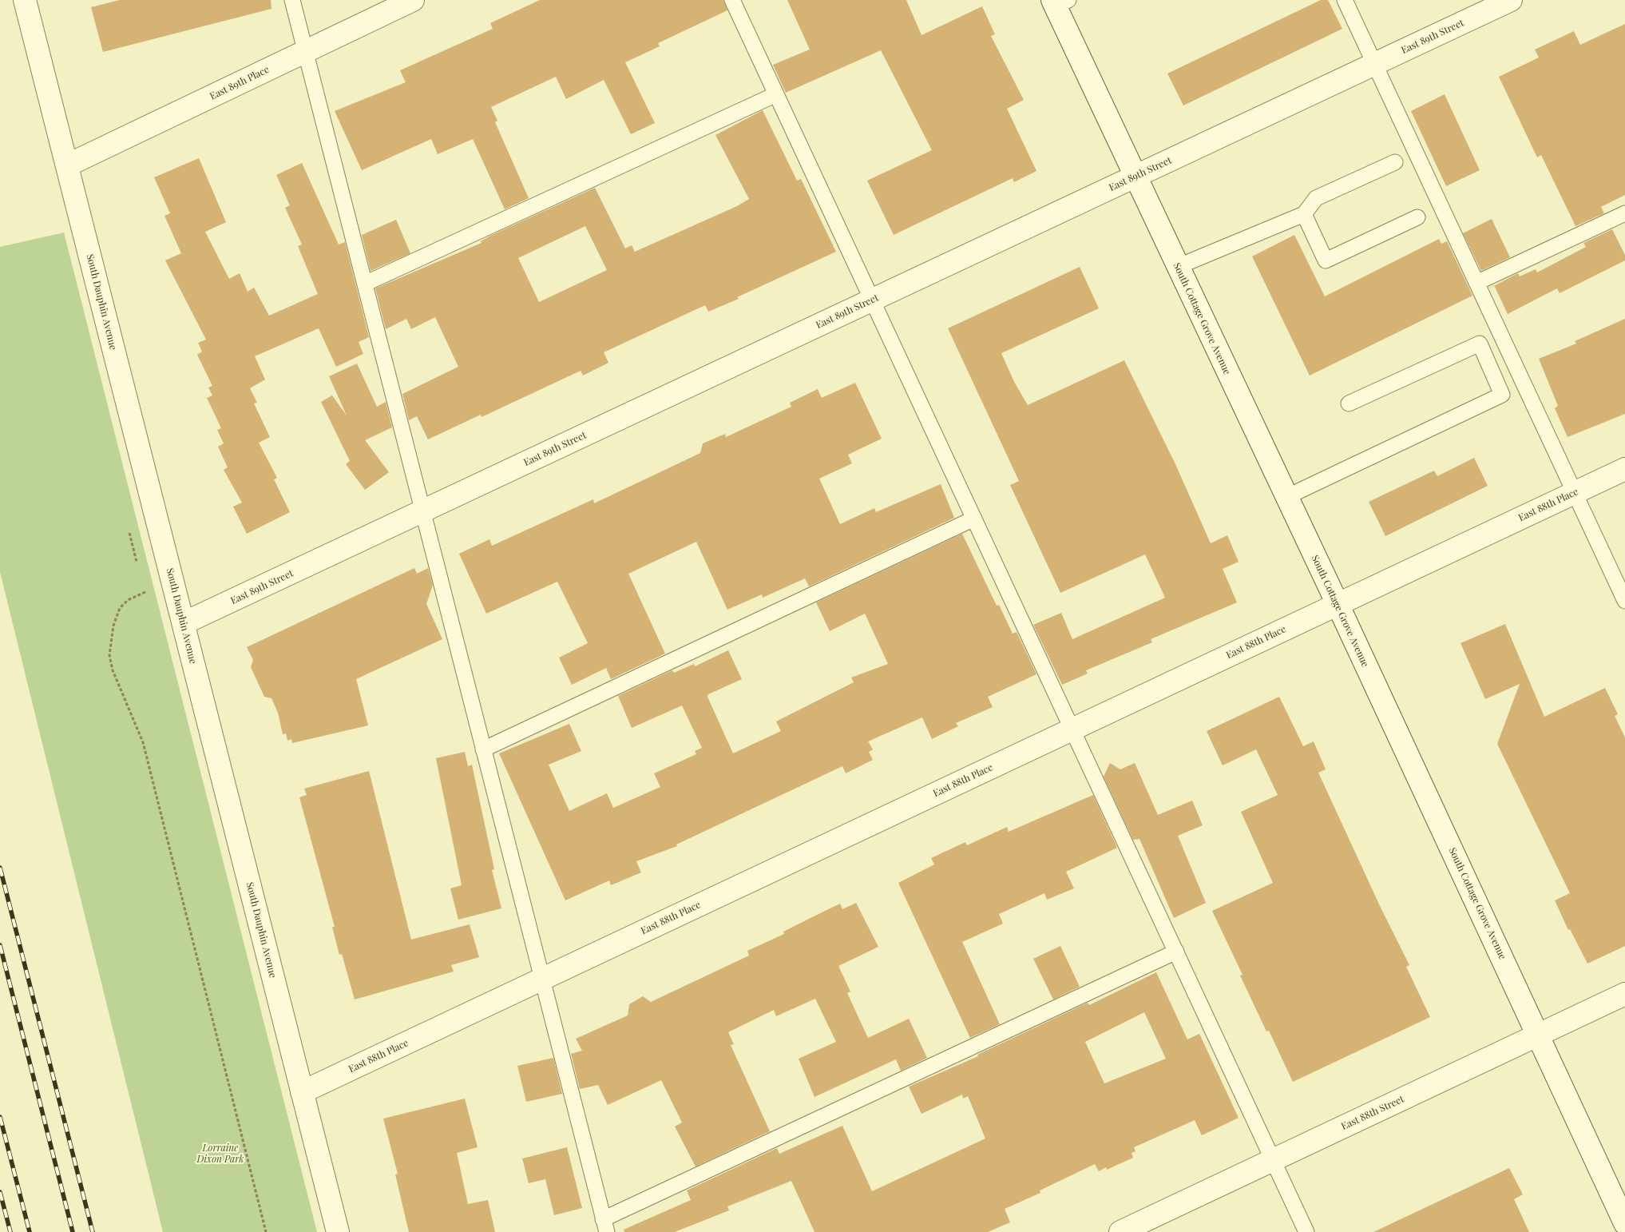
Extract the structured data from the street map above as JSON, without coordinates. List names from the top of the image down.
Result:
{
  "streets": {
    "street": [
      "East 89th Street",
      "East 89th Place",
      "South Dauphin Avenue",
      "South Cottage Grove Avenue",
      "East 88th Place",
      "East 88th Street"
    ]
  },
  "crossings": [
    ["East 89th Street", "South Dauphin Avenue"],
    ["East 89th Street", "South Cottage Grove Avenue"],
    ["East 89th Place", "South Dauphin Avenue"],
    ["South Dauphin Avenue", "East 88th Place"],
    ["South Cottage Grove Avenue", "East 88th Place"],
    ["South Cottage Grove Avenue", "East 88th Street"]
  ],
  "parks": ["Lorraine Dixon Park"]
}
